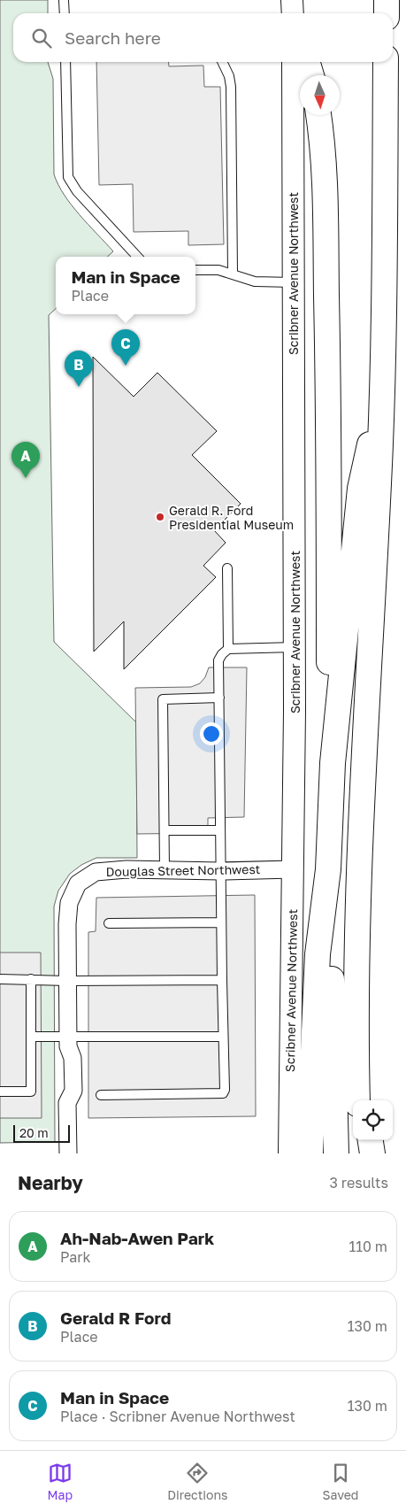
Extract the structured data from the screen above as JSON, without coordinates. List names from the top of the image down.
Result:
{
  "streets": {
    "street": ["Scribner Avenue Northwest", "Douglas Street Northwest"]
  },
  "crossings": [
    ["Scribner Avenue Northwest", "Douglas Street Northwest"]
  ],
  "places": ["Gerald R. Ford Presidential Museum"],
  "scale_bar": "20 m",
  "north": "bottom",
  "page": {
    "search": "Search here",
    "popup": ["Man in Space", "Place"],
    "pins": ["C", "B", "A"],
    "scale": "20 m",
    "heading": ["Nearby", "3 results"],
    "list": [
      {
        "mark": "A",
        "name": "Ah-Nab-Awen Park",
        "note": "Park",
        "value": "110 m"
      },
      {
        "mark": "B",
        "name": "Gerald R Ford",
        "note": "Place",
        "value": "130 m"
      },
      {
        "mark": "C",
        "name": "Man in Space",
        "note": "Place · Scribner Avenue Northwest",
        "value": "130 m"
      }
    ],
    "nav": ["Map", "Directions", "Saved"]
  }
}
